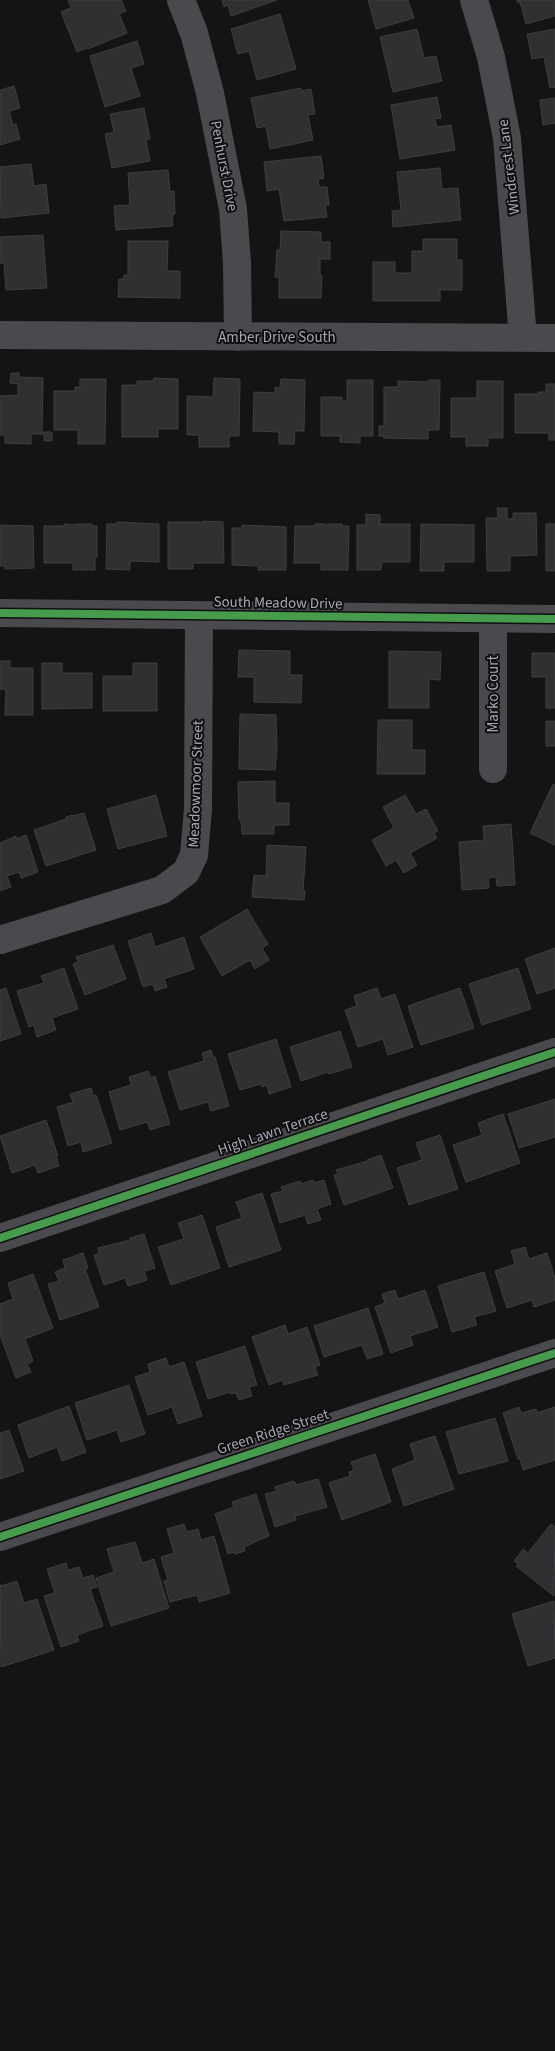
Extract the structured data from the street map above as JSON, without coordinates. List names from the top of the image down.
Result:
{
  "streets": {
    "street": [
      "Penhurst Drive",
      "Windcrest Lane",
      "Amber Drive South",
      "South Meadow Drive",
      "Marko Court",
      "Meadowmoor Street",
      "High Lawn Terrace",
      "Green Ridge Street"
    ]
  },
  "crossings": [
    ["Penhurst Drive", "Amber Drive South"],
    ["Windcrest Lane", "Amber Drive South"],
    ["South Meadow Drive", "Marko Court"],
    ["South Meadow Drive", "Meadowmoor Street"]
  ]
}
